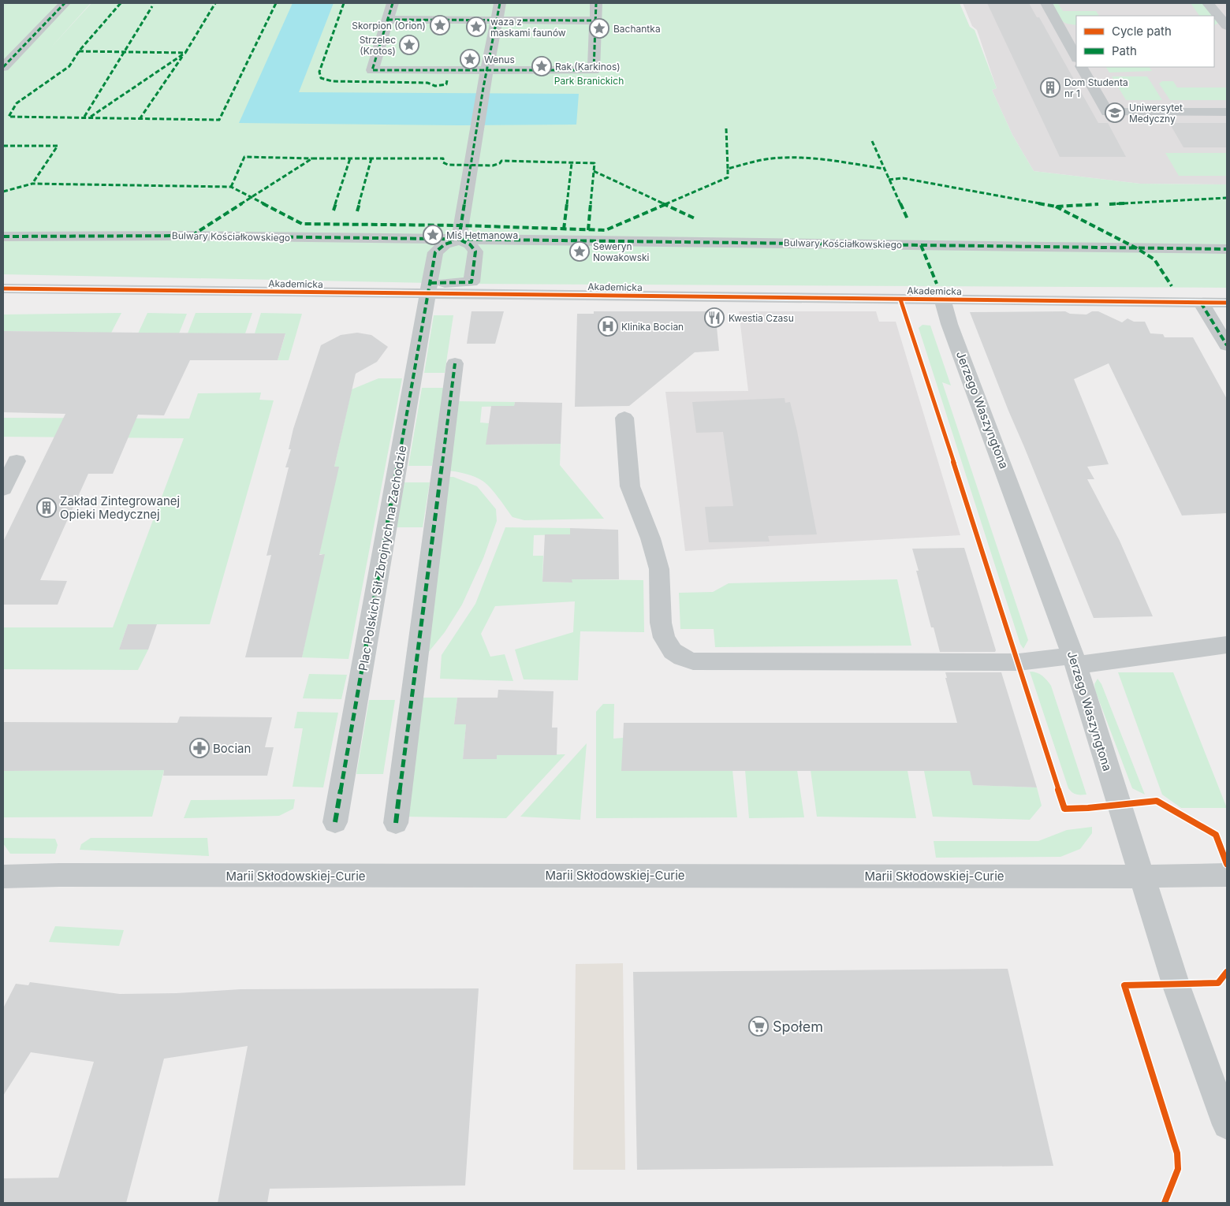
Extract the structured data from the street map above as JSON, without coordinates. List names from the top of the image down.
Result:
{
  "streets": {
    "street": [
      "Bulwary Kościałkowskiego",
      "Akademicka",
      "Jerzego Waszyngtona",
      "Plac Polskich Sił Zbrojnych na Zachodzie",
      "Marii Skłodowskiej-Curie"
    ]
  },
  "crossings": [
    ["Bulwary Kościałkowskiego", "Akademicka"],
    ["Bulwary Kościałkowskiego", "Plac Polskich Sił Zbrojnych na Zachodzie"],
    ["Akademicka", "Jerzego Waszyngtona"],
    ["Akademicka", "Plac Polskich Sił Zbrojnych na Zachodzie"],
    ["Jerzego Waszyngtona", "Marii Skłodowskiej-Curie"]
  ],
  "parks": ["Park Branickich"],
  "places": {
    "place": [
      "Skorpion (Orion)",
      "waza z maskami faunów",
      "Bachantka",
      "Strzelec (Krotos)",
      "Wenus",
      "Rak (Karkinos)",
      "Miś Hetmanowa",
      "Seweryn Nowakowski"
    ],
    "building": ["Dom Studenta nr 1", "Zakład Zintegrowanej Opieki Medycznej"],
    "school or university": ["Uniwersytet Medyczny"],
    "restaurant": ["Kwestia Czasu"],
    "hospital": ["Klinika Bocian"],
    "pharmacy": ["Bocian"],
    "supermarket": ["Społem"]
  },
  "legend": ["Cycle path", "Path"]
}
